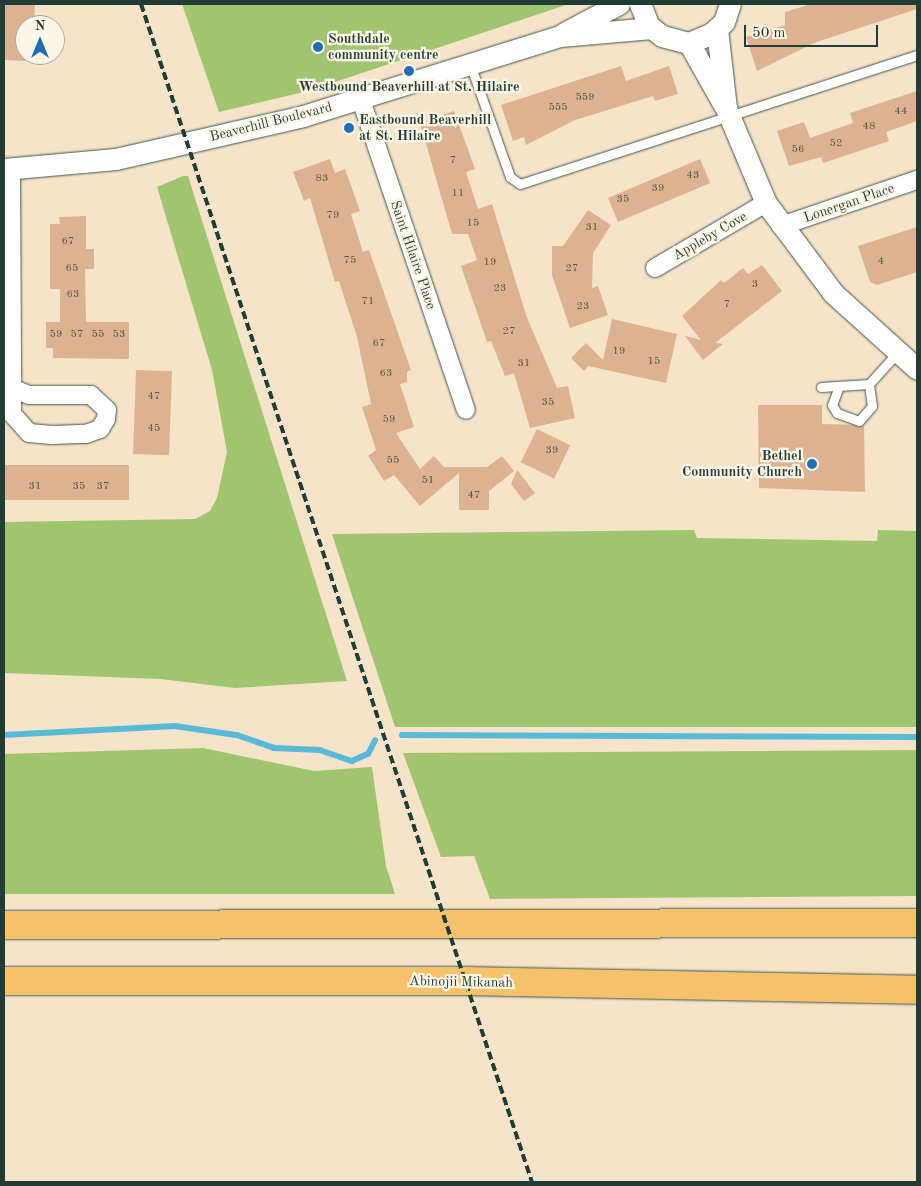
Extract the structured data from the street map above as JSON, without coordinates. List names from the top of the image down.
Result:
{
  "streets": {
    "main road": ["Abinojii Mikanah"],
    "street": [
      "Beaverhill Boulevard",
      "Lonergan Place",
      "Appleby Cove",
      "Saint Hilaire Place"
    ]
  },
  "crossings": [
    ["Beaverhill Boulevard", "Saint Hilaire Place"]
  ],
  "places": [
    "Southdale community centre",
    "Westbound Beaverhill at St. Hilaire",
    "Eastbound Beaverhill at St. Hilaire",
    "Bethel Community Church"
  ],
  "house_numbers": [
    "559",
    "555",
    "44",
    "48",
    "52",
    "56",
    "7",
    "43",
    "83",
    "39",
    "11",
    "35",
    "79",
    "15",
    "31",
    "67",
    "75",
    "4",
    "19",
    "65",
    "27",
    "3",
    "23",
    "63",
    "71",
    "7",
    "23",
    "27",
    "59",
    "57",
    "55",
    "53",
    "67",
    "19",
    "15",
    "31",
    "63",
    "47",
    "35",
    "59",
    "45",
    "39",
    "55",
    "51",
    "31",
    "35",
    "37",
    "47"
  ],
  "scale_bar": "50 m",
  "north": "top"
}
